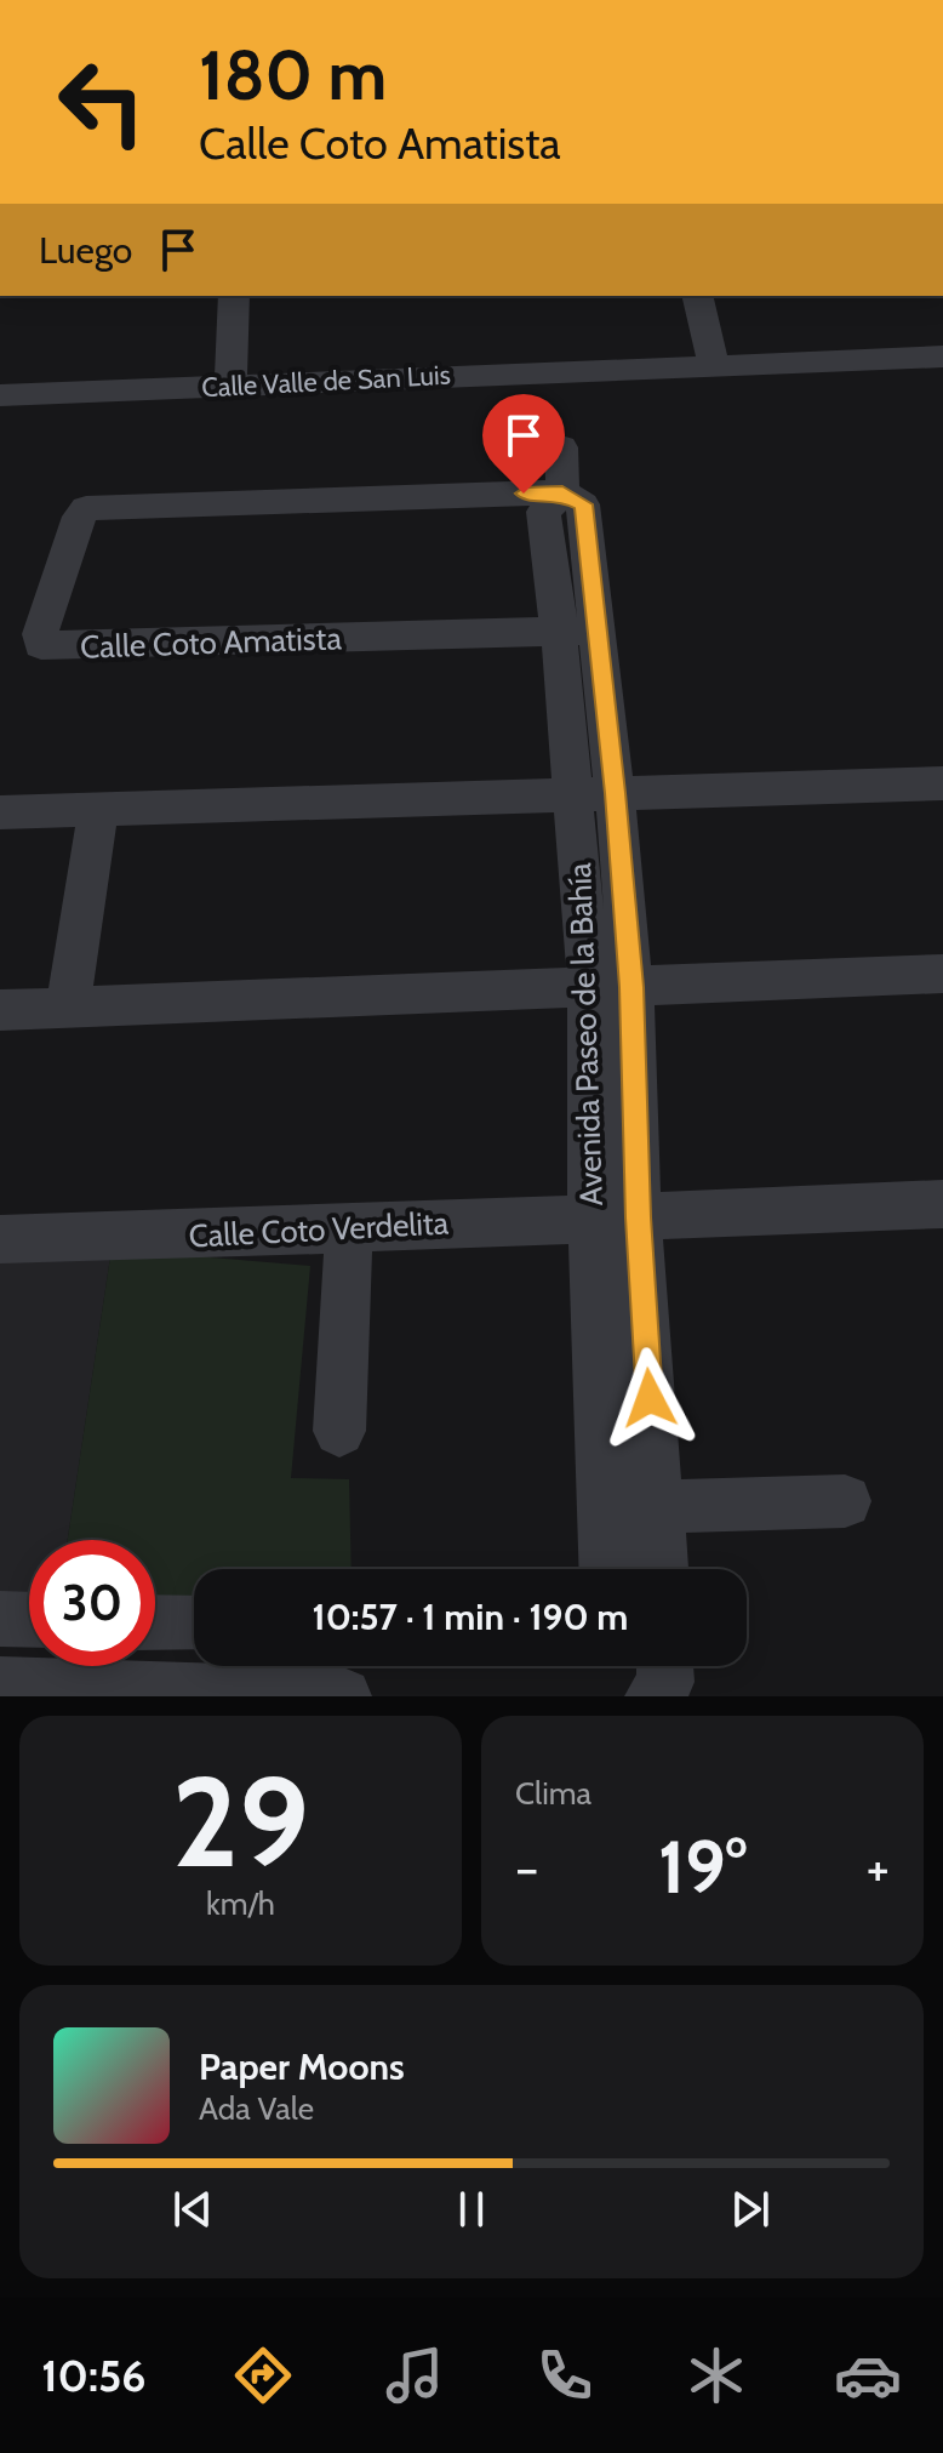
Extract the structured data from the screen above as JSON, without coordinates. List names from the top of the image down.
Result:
{
  "streets": {
    "street": [
      "Calle Valle de San Luis",
      "Calle Coto Amatista",
      "Avenida Paseo de la Bahía",
      "Calle Coto Verdelita"
    ]
  },
  "crossings": [
    ["Calle Coto Amatista", "Avenida Paseo de la Bahía"],
    ["Avenida Paseo de la Bahía", "Calle Coto Verdelita"]
  ],
  "page": {
    "turn": ["180 m", "Calle Coto Amatista"],
    "then": "Luego",
    "limit": "30",
    "trip": "10:57 · 1 min · 190 m",
    "tile": [
      ["29", "km/h"],
      "Clima"
    ],
    "heat": ["−", "19°", "+"],
    "song": ["Paper Moons", "Ada Vale"],
    "tabs": "10:56"
  }
}
